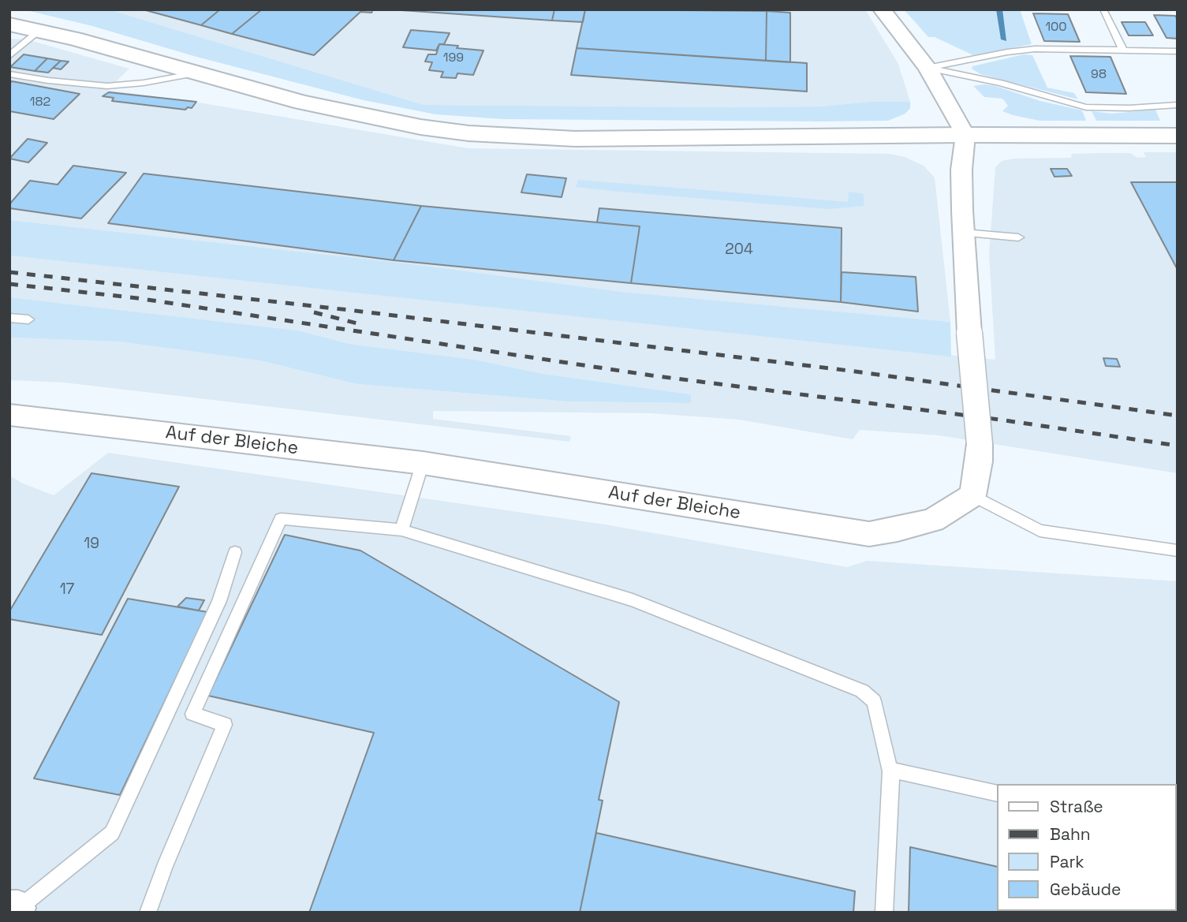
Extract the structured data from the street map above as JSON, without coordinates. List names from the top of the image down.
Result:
{
  "streets": {
    "street": ["Auf der Bleiche"]
  },
  "house_numbers": [
    "100",
    "199",
    "98",
    "182",
    "204",
    "19",
    "17"
  ],
  "legend": [
    "Straße",
    "Bahn",
    "Park",
    "Gebäude"
  ]
}
